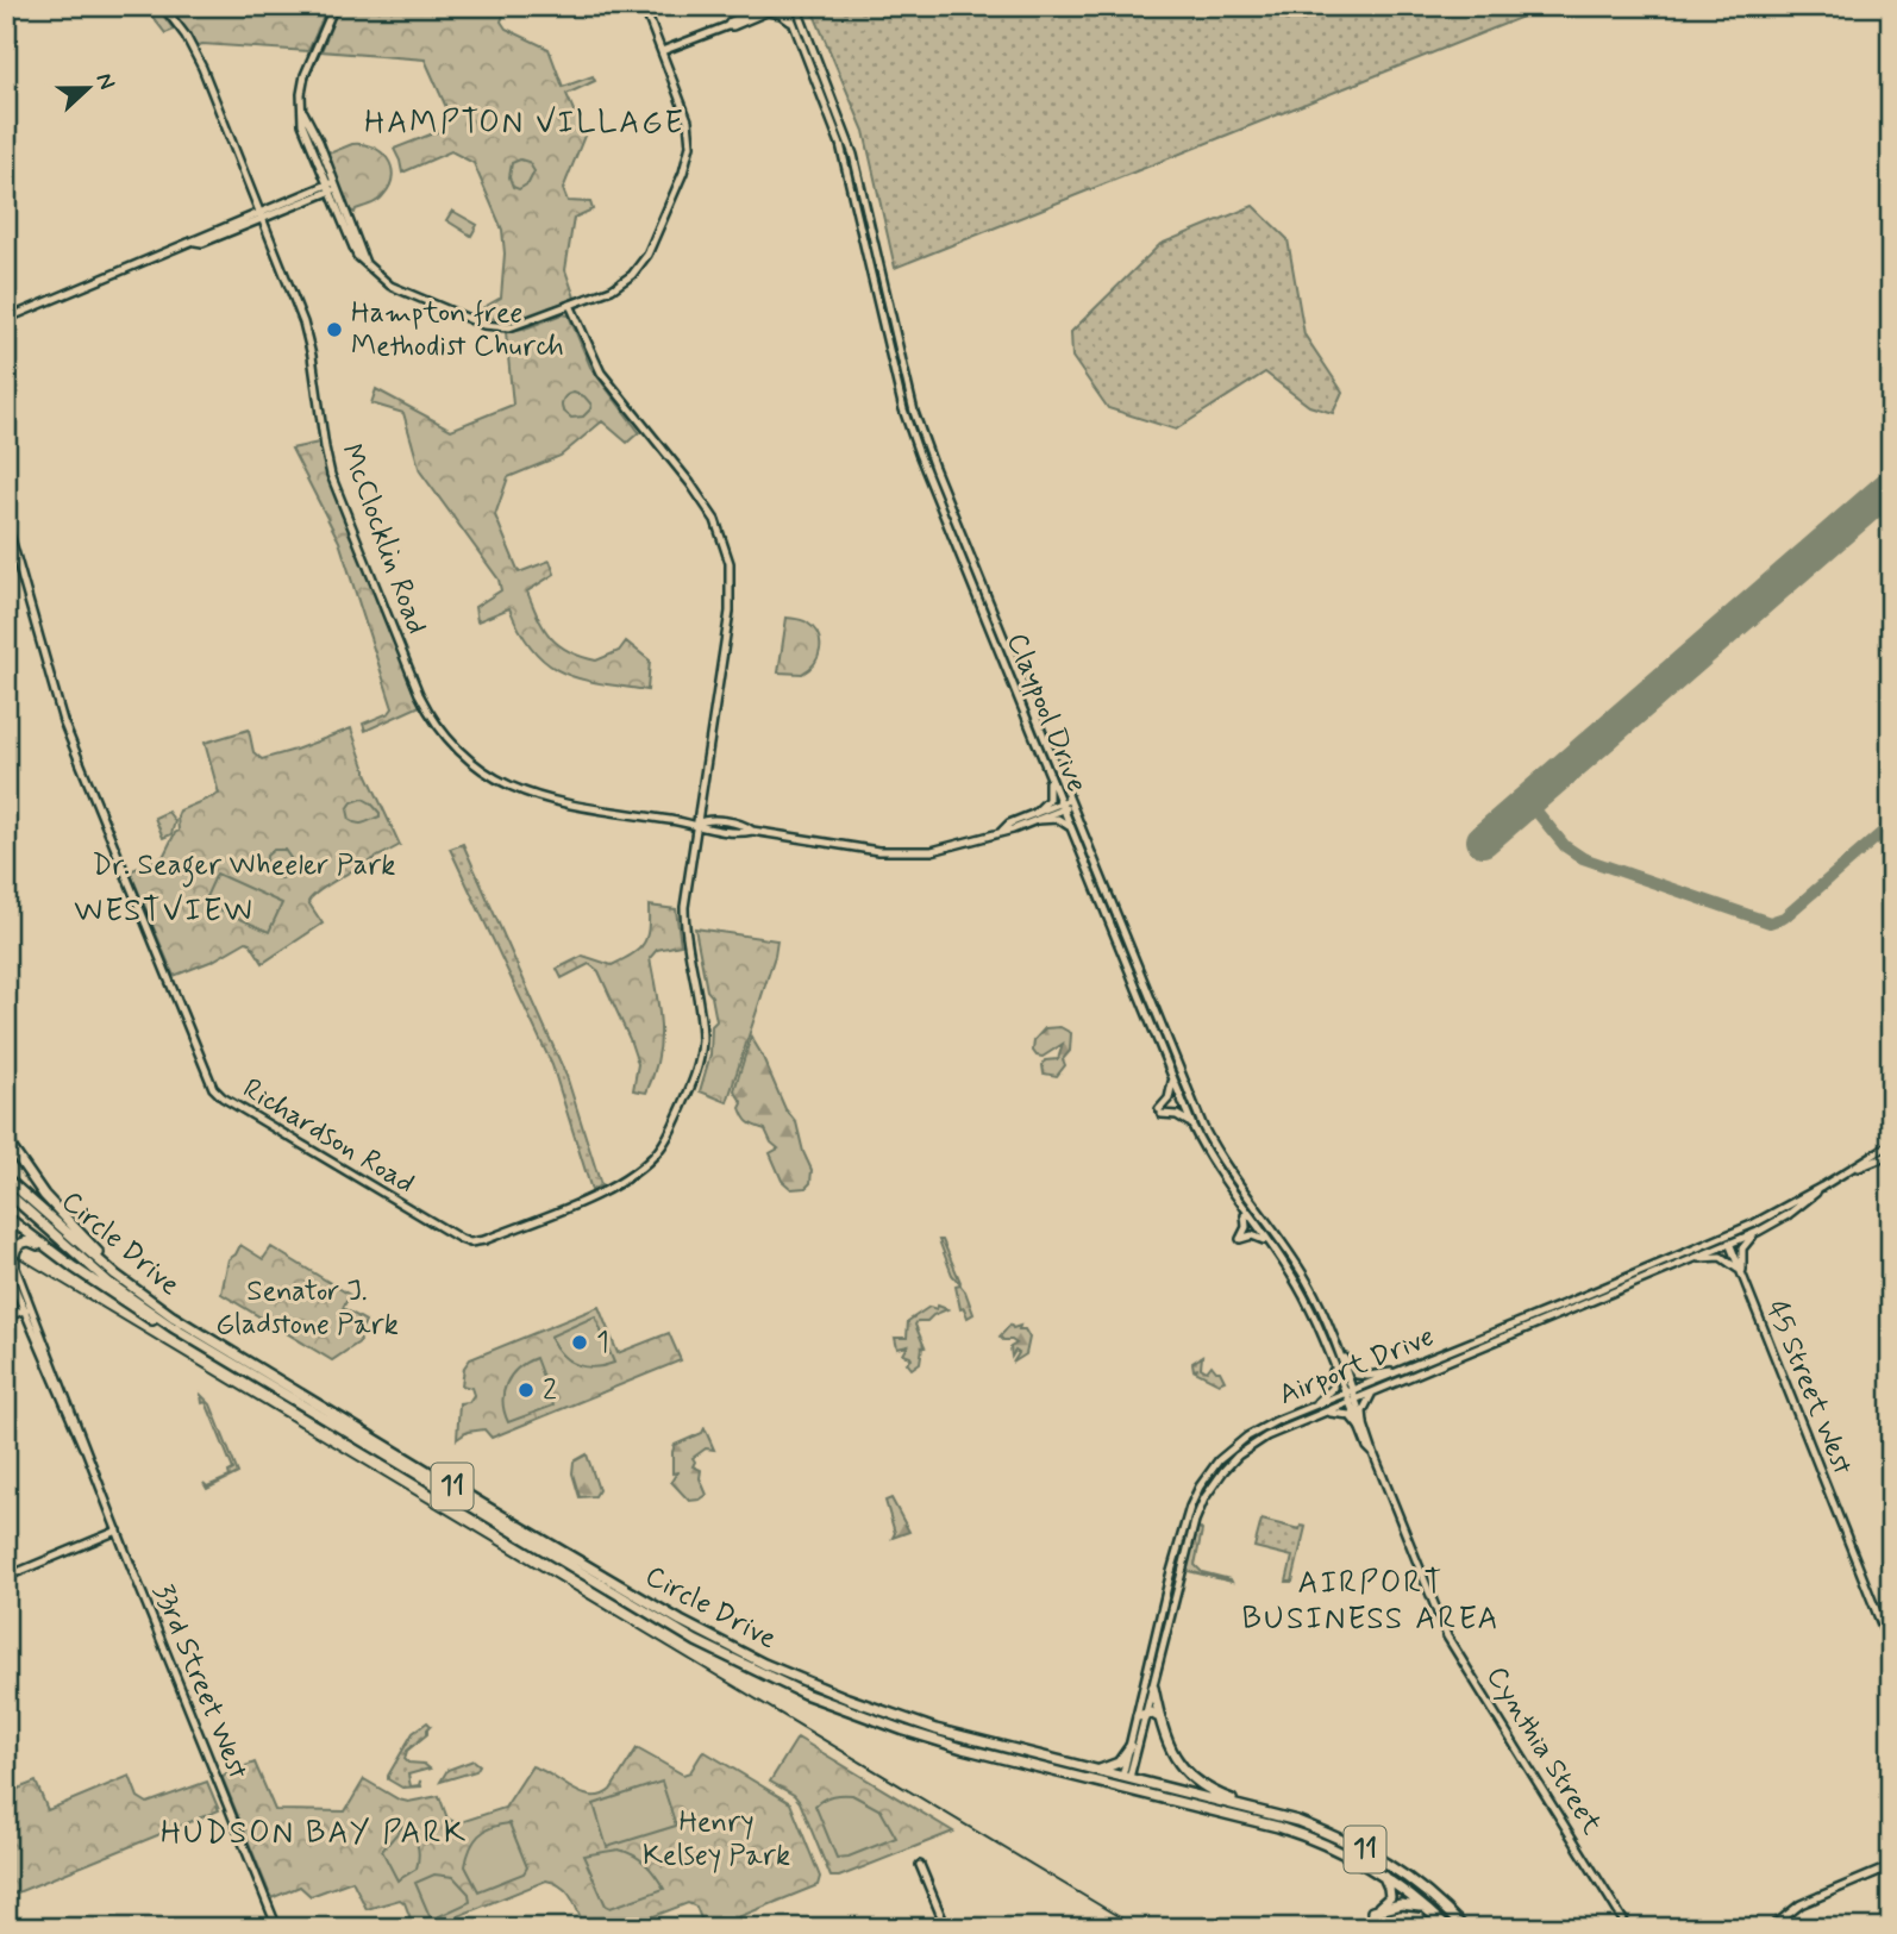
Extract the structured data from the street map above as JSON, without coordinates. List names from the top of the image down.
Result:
{
  "streets": {
    "highway": ["Circle Drive", "11"],
    "main road": [
      "McClocklin Road",
      "Claypool Drive",
      "Richardson Road",
      "Airport Drive",
      "45 Street West",
      "33rd Street West",
      "Cynthia Street"
    ]
  },
  "crossings": [
    ["McClocklin Road", "Claypool Drive"],
    ["McClocklin Road", "Richardson Road"],
    ["Claypool Drive", "Airport Drive"],
    ["Claypool Drive", "Cynthia Street"],
    ["Circle Drive", "Airport Drive"],
    ["Airport Drive", "45 Street West"],
    ["Airport Drive", "Cynthia Street"]
  ],
  "districts": [
    "HAMPTON VILLAGE",
    "WESTVIEW",
    "AIRPORT BUSINESS AREA",
    "HUDSON BAY PARK"
  ],
  "parks": ["Dr. Seager Wheeler Park", "Senator J. Gladstone Park", "Henry Kelsey Park"],
  "places": ["Hampton free Methodist Church", "1", "2"],
  "north": "right"
}
